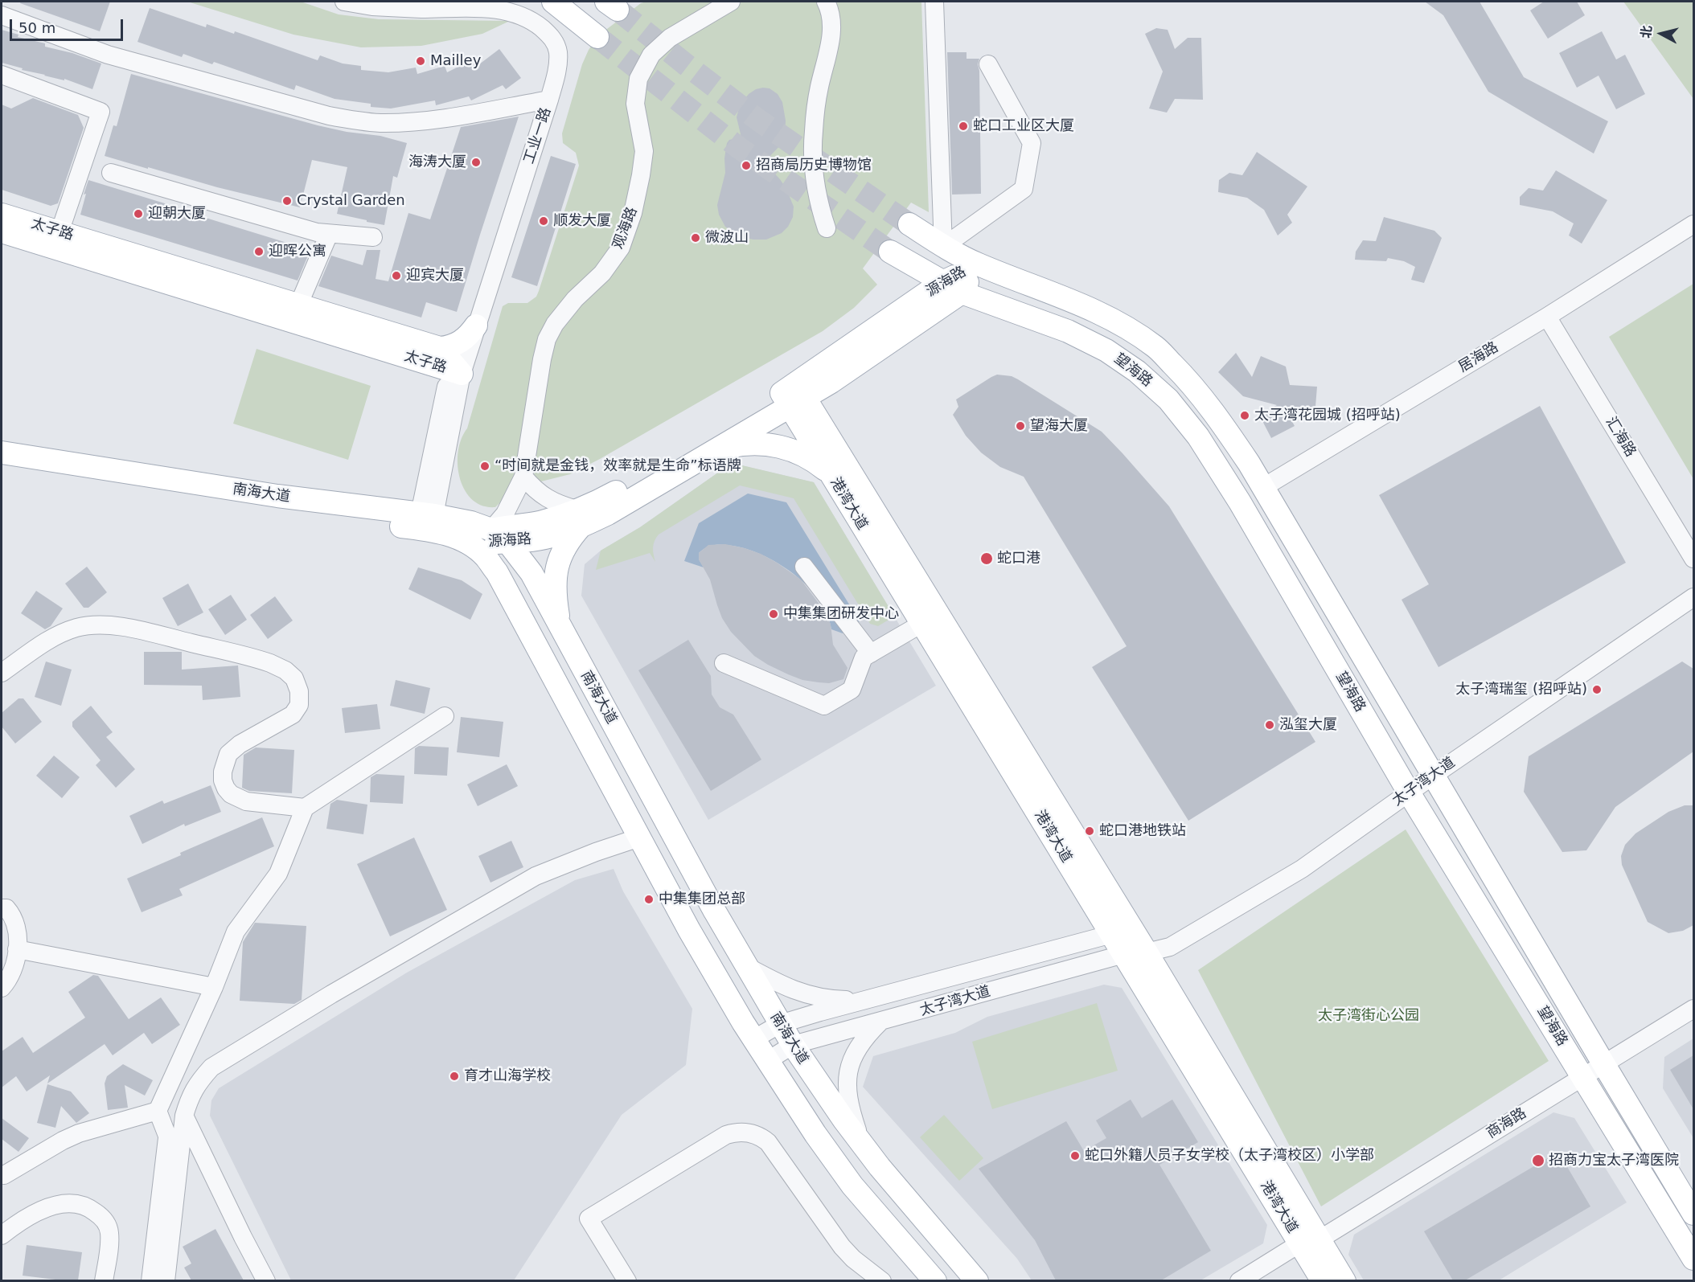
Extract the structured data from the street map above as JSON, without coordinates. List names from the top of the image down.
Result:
{
  "streets": {
    "main road": [
      "太子路",
      "源海路",
      "望海路",
      "南海大道",
      "港湾大道"
    ],
    "street": [
      "工业一路",
      "观海路",
      "居海路",
      "汇海路",
      "太子湾大道",
      "商海路"
    ]
  },
  "crossings": [
    ["工业一路", "南海大道"],
    ["观海路", "源海路"],
    ["观海路", "南海大道"],
    ["源海路", "望海路"],
    ["源海路", "南海大道"],
    ["源海路", "港湾大道"],
    ["居海路", "望海路"],
    ["居海路", "汇海路"],
    ["望海路", "太子湾大道"],
    ["望海路", "商海路"],
    ["南海大道", "太子湾大道"],
    ["港湾大道", "太子湾大道"],
    ["港湾大道", "商海路"]
  ],
  "parks": ["太子湾街心公园"],
  "places": [
    "Mailley",
    "蛇口工业区大厦",
    "海涛大厦",
    "招商局历史博物馆",
    "Crystal Garden",
    "迎朝大厦",
    "顺发大厦",
    "微波山",
    "迎晖公寓",
    "迎宾大厦",
    "太子湾花园城 (招呼站)",
    "望海大厦",
    "“时间就是金钱，效率就是生命”标语牌",
    "蛇口港",
    "中集集团研发中心",
    "太子湾瑞玺 (招呼站)",
    "泓玺大厦",
    "蛇口港地铁站",
    "中集集团总部",
    "育才山海学校",
    "蛇口外籍人员子女学校（太子湾校区）小学部",
    "招商力宝太子湾医院"
  ],
  "scale_bar": "50 m",
  "north": "left"
}
